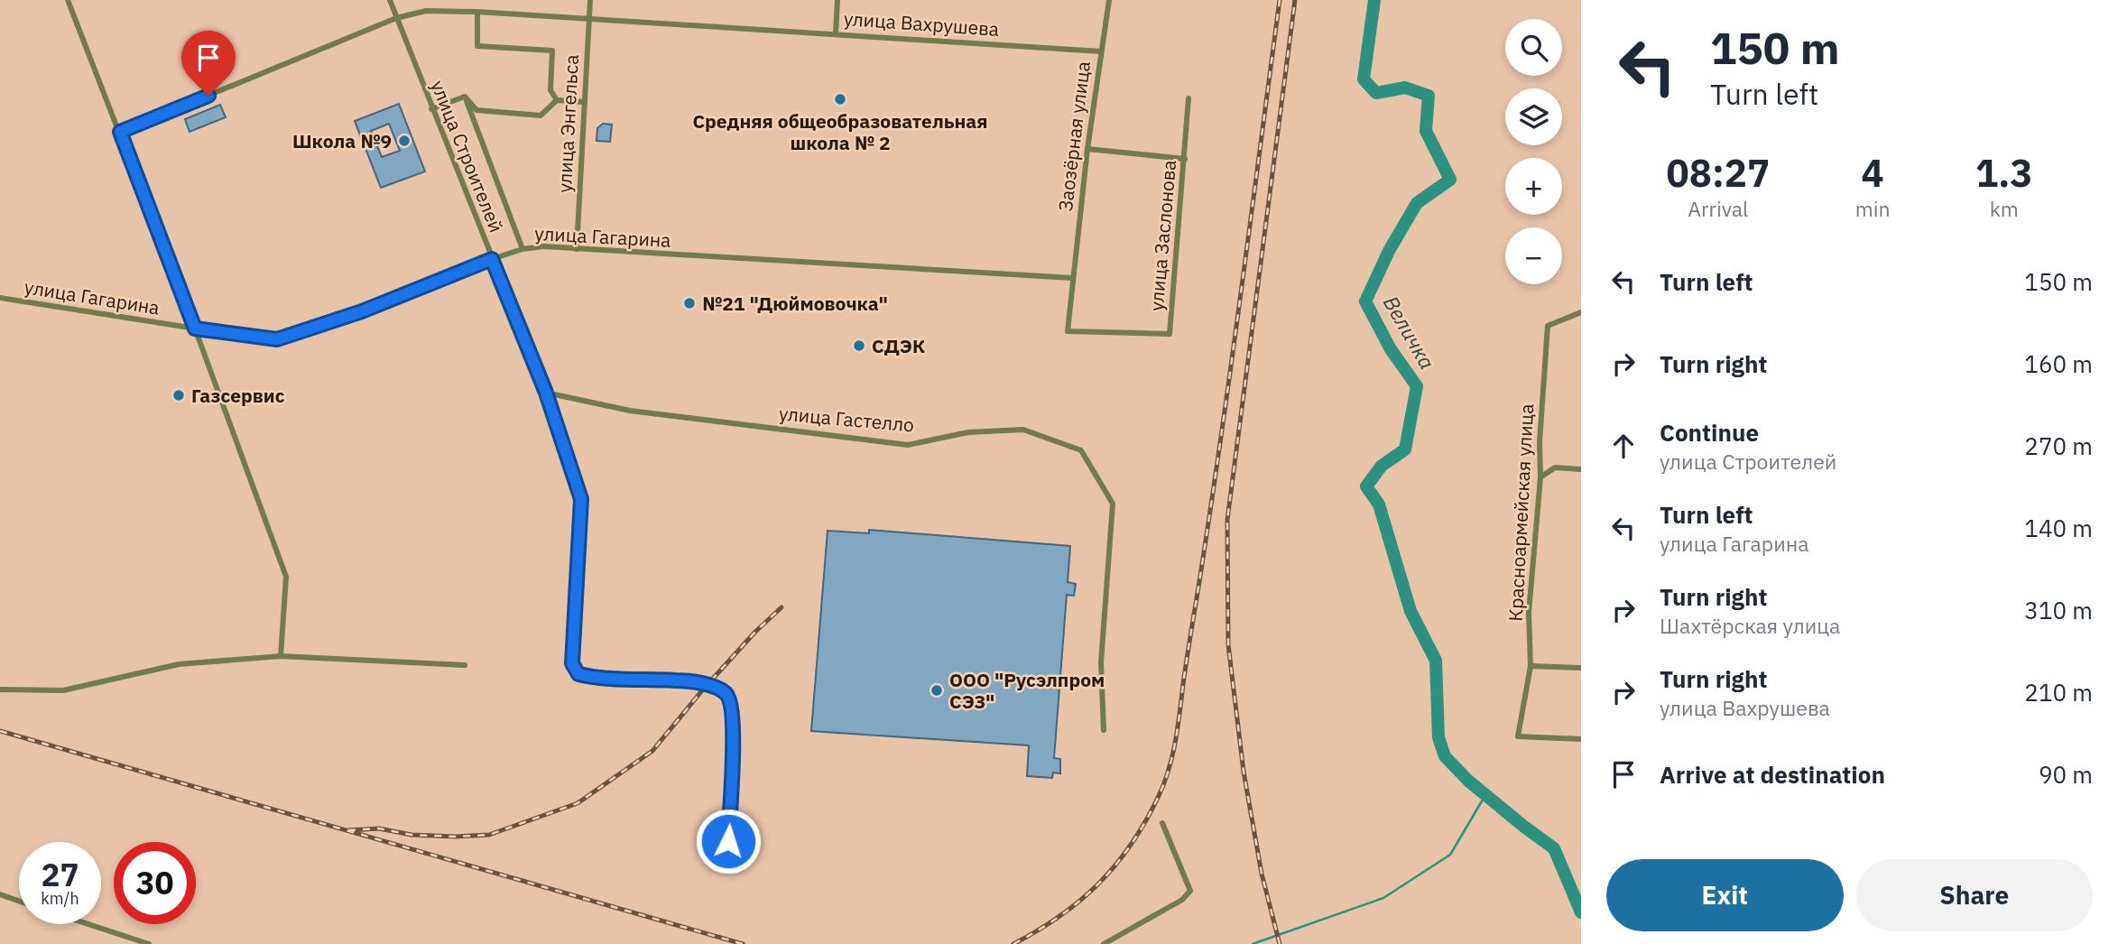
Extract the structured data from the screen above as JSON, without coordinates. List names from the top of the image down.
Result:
{
  "streets": {
    "street": [
      "улица Вахрушева",
      "улица Энгельса",
      "Заозёрная улица",
      "улица Строителей",
      "улица Заслонова",
      "улица Гагарина",
      "улица Гастелло",
      "Красноармейская улица"
    ]
  },
  "crossings": [
    ["улица Вахрушева", "улица Энгельса"],
    ["улица Вахрушева", "Заозёрная улица"],
    ["улица Вахрушева", "улица Строителей"],
    ["улица Энгельса", "улица Гагарина"],
    ["Заозёрная улица", "улица Заслонова"],
    ["Заозёрная улица", "улица Гагарина"],
    ["улица Строителей", "улица Гагарина"],
    ["улица Строителей", "улица Гастелло"],
    ["улица Заслонова", "улица Гагарина"]
  ],
  "water": ["Величка"],
  "places": [
    "Средняя общеобразовательная школа № 2",
    "Школа №9",
    "№21 \"Дюймовочка\"",
    "СДЭК",
    "Газсервис",
    "ООО \"Русэлпром СЭЗ\""
  ],
  "page": {
    "turn": ["150 m", "Turn left"],
    "map_buttons": ["+", "−"],
    "eta": [
      "08:27",
      "Arrival",
      "4",
      "min",
      "1.3",
      "km"
    ],
    "list": [
      {
        "name": "Turn left",
        "value": "150 m"
      },
      {
        "name": "Turn right",
        "value": "160 m"
      },
      {
        "name": "Continue",
        "note": "улица Строителей",
        "value": "270 m"
      },
      {
        "name": "Turn left",
        "note": "улица Гагарина",
        "value": "140 m"
      },
      {
        "name": "Turn right",
        "note": "Шахтёрская улица",
        "value": "310 m"
      },
      {
        "name": "Turn right",
        "note": "улица Вахрушева",
        "value": "210 m"
      },
      {
        "name": "Arrive at destination",
        "value": "90 m"
      }
    ],
    "speed": "27 km/h",
    "limit": "30",
    "buttons": ["Exit", "Share"]
  }
}
